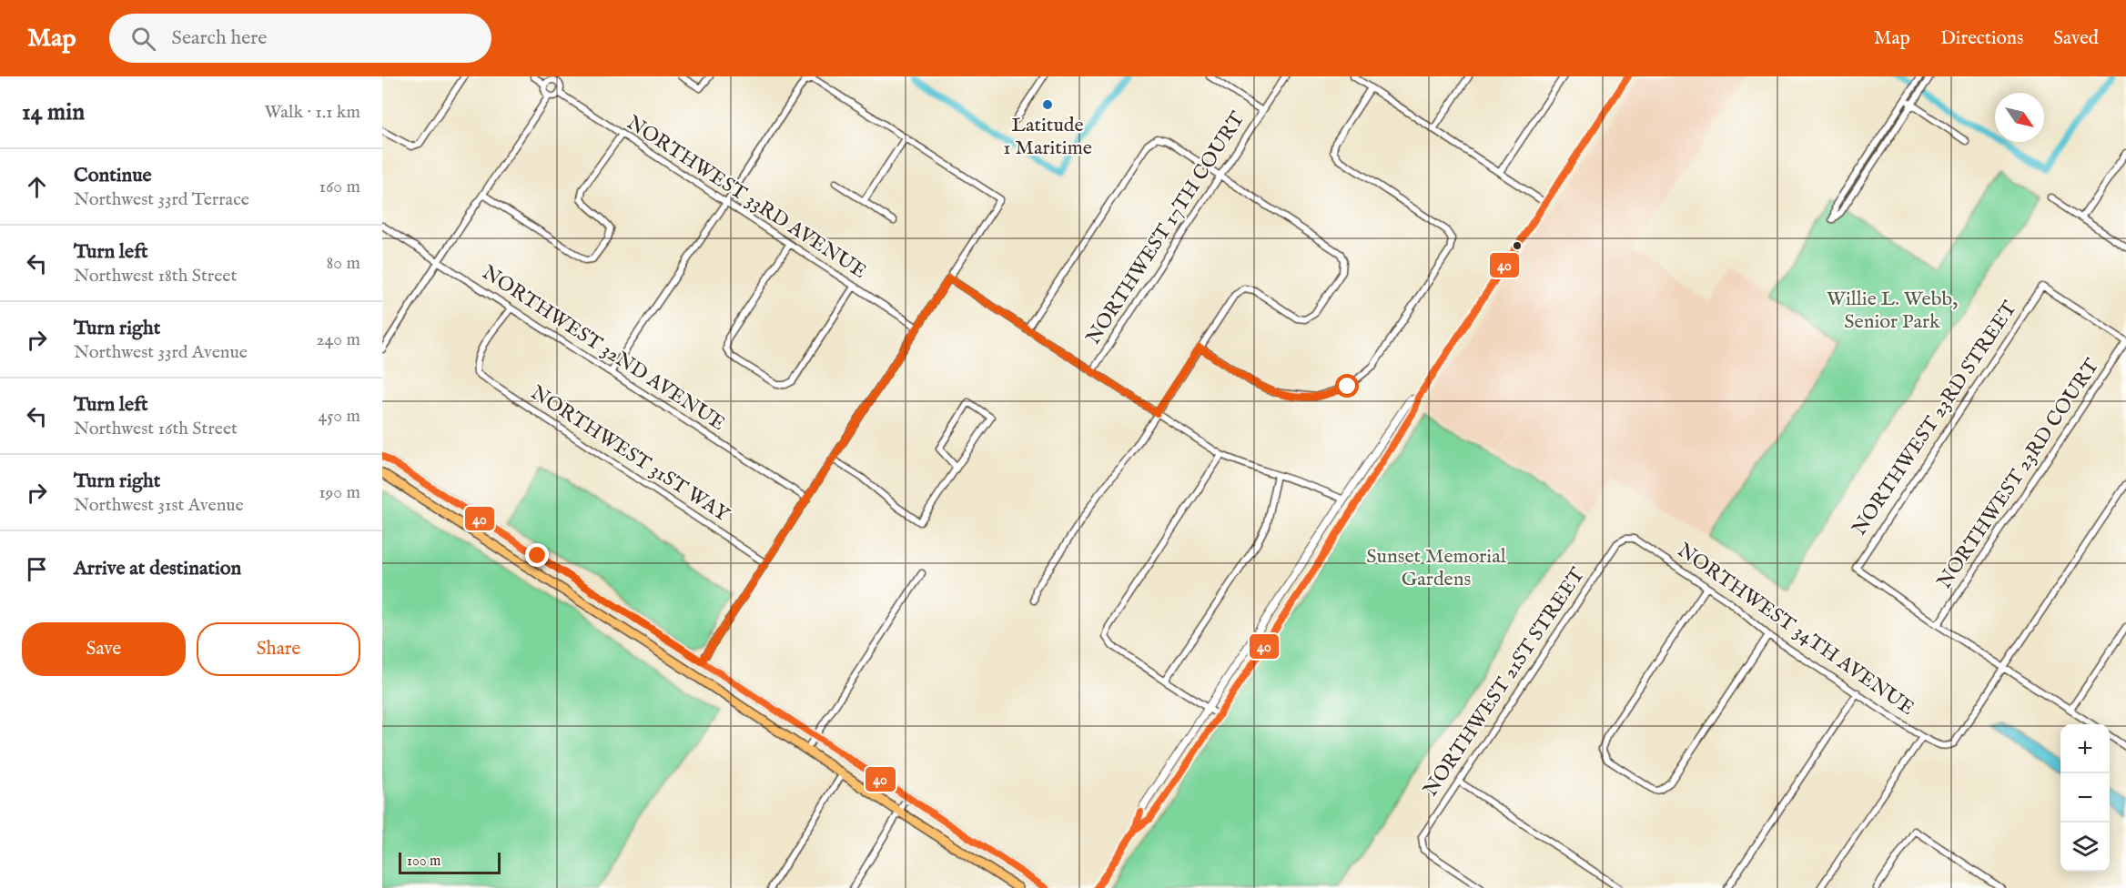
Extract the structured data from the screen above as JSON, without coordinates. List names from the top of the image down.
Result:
{
  "streets": {
    "street": [
      "NORTHWEST 33RD AVENUE",
      "NORTHWEST 17TH COURT",
      "NORTHWEST 32ND AVENUE",
      "NORTHWEST 23RD STREET",
      "NORTHWEST 31ST WAY",
      "NORTHWEST 23RD COURT",
      "NORTHWEST 34TH AVENUE",
      "NORTHWEST 21ST STREET"
    ]
  },
  "crossings": [
    ["NORTHWEST 32ND AVENUE", "NORTHWEST 31ST WAY"],
    ["NORTHWEST 23RD STREET", "NORTHWEST 23RD COURT"],
    ["NORTHWEST 34TH AVENUE", "NORTHWEST 21ST STREET"]
  ],
  "parks": ["Willie L. Webb, Senior Park", "Sunset Memorial Gardens"],
  "places": ["Latitude 1 Maritime"],
  "lines": ["transit line 40"],
  "scale_bar": "100 m",
  "north": "bottom right",
  "page": {
    "header": "Map",
    "search": "Search here",
    "nav": ["Map", "Directions", "Saved"],
    "heading": ["14 min", "Walk · 1.1 km"],
    "list": [
      ["Continue", "Northwest 33rd Terrace", "160 m"],
      ["Turn left", "Northwest 18th Street", "80 m"],
      ["Turn right", "Northwest 33rd Avenue", "240 m"],
      ["Turn left", "Northwest 16th Street", "450 m"],
      ["Turn right", "Northwest 31st Avenue", "190 m"],
      "Arrive at destination"
    ],
    "buttons": ["Save", "Share"],
    "map_buttons": ["+", "−"],
    "scale": "100 m"
  }
}
